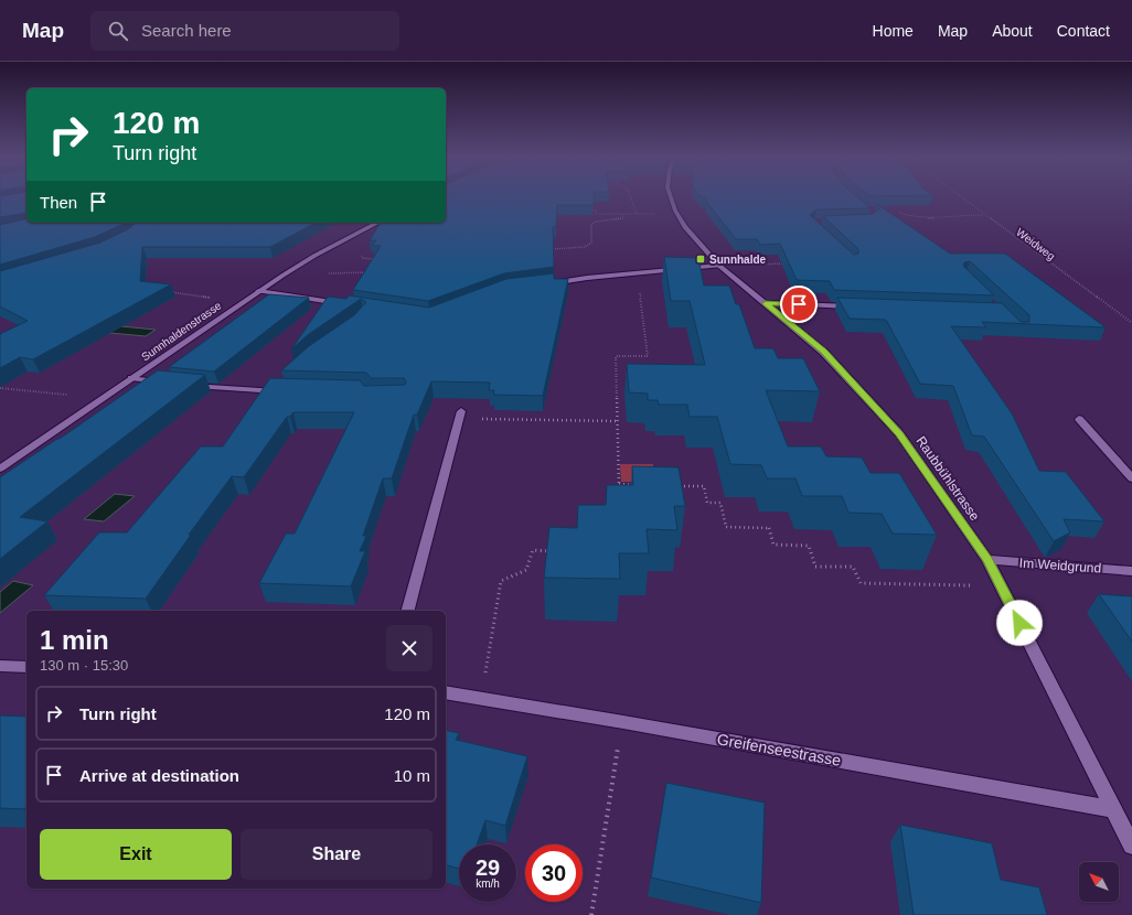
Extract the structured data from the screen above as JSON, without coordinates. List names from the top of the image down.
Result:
{
  "streets": {
    "street": [
      "Sunnhaldenstrasse",
      "Raubbühlstrasse",
      "Im Weidgrund",
      "Greifenseestrasse"
    ],
    "path": ["Weidweg"]
  },
  "crossings": [
    ["Raubbühlstrasse", "Im Weidgrund"],
    ["Raubbühlstrasse", "Greifenseestrasse"]
  ],
  "places": {
    "transit": ["Sunnhalde"]
  },
  "north": "top left",
  "page": {
    "header": "Map",
    "search": "Search here",
    "nav": [
      "Home",
      "Map",
      "About",
      "Contact"
    ],
    "turn": ["120 m", "Turn right"],
    "then": "Then",
    "heading": ["1 min", "130 m · 15:30"],
    "list": [
      {
        "name": "Turn right",
        "value": "120 m"
      },
      {
        "name": "Arrive at destination",
        "value": "10 m"
      }
    ],
    "buttons": ["Exit", "Share"],
    "speed": "29 km/h",
    "limit": "30"
  }
}
